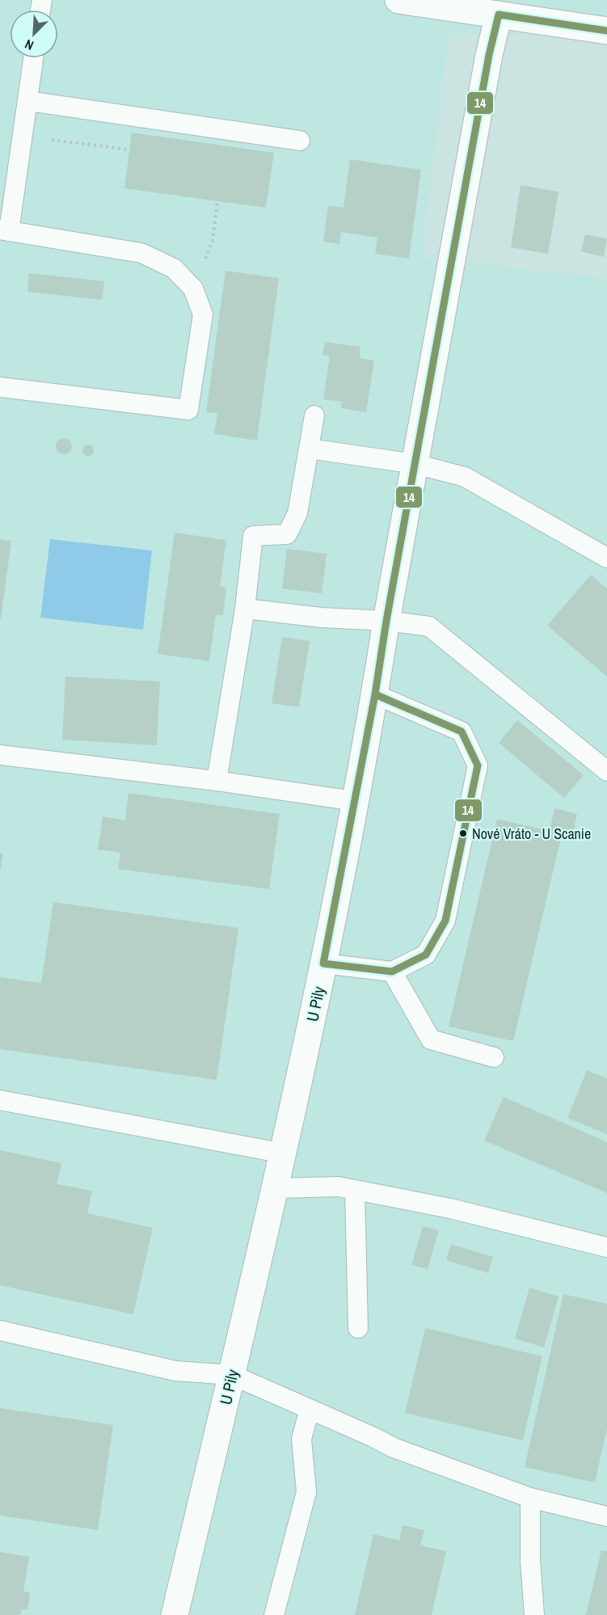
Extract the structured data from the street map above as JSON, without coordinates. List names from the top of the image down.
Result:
{
  "streets": {
    "street": ["U Pily"]
  },
  "places": ["Nové Vráto - U Scanie"],
  "lines": ["transit line 14"],
  "north": "bottom left"
}
